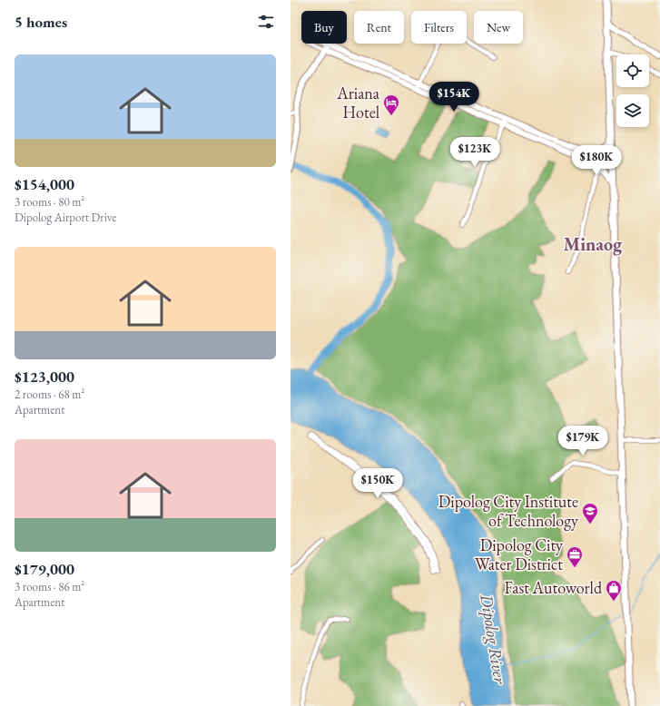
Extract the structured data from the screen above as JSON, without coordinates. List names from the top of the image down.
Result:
{
  "districts": ["Minaog"],
  "water": ["Dipolog River"],
  "places": {
    "hotel": ["Ariana Hotel"],
    "school or university": ["Dipolog City Institute of Technology"],
    "office": ["Dipolog City Water District"],
    "shop": ["Fast Autoworld"]
  },
  "page": {
    "heading": "5 homes",
    "chip": [
      "Buy",
      "Rent",
      "Filters",
      "New"
    ],
    "list": [
      {
        "name": "$154,000",
        "note": "3 rooms · 80 m² · Dipolog Airport Drive"
      },
      {
        "name": "$123,000",
        "note": "2 rooms · 68 m² · Apartment"
      },
      {
        "name": "$179,000",
        "note": "3 rooms · 86 m² · Apartment"
      }
    ],
    "price": [
      "$154K",
      "$123K",
      "$180K",
      "$179K",
      "$150K"
    ]
  }
}
